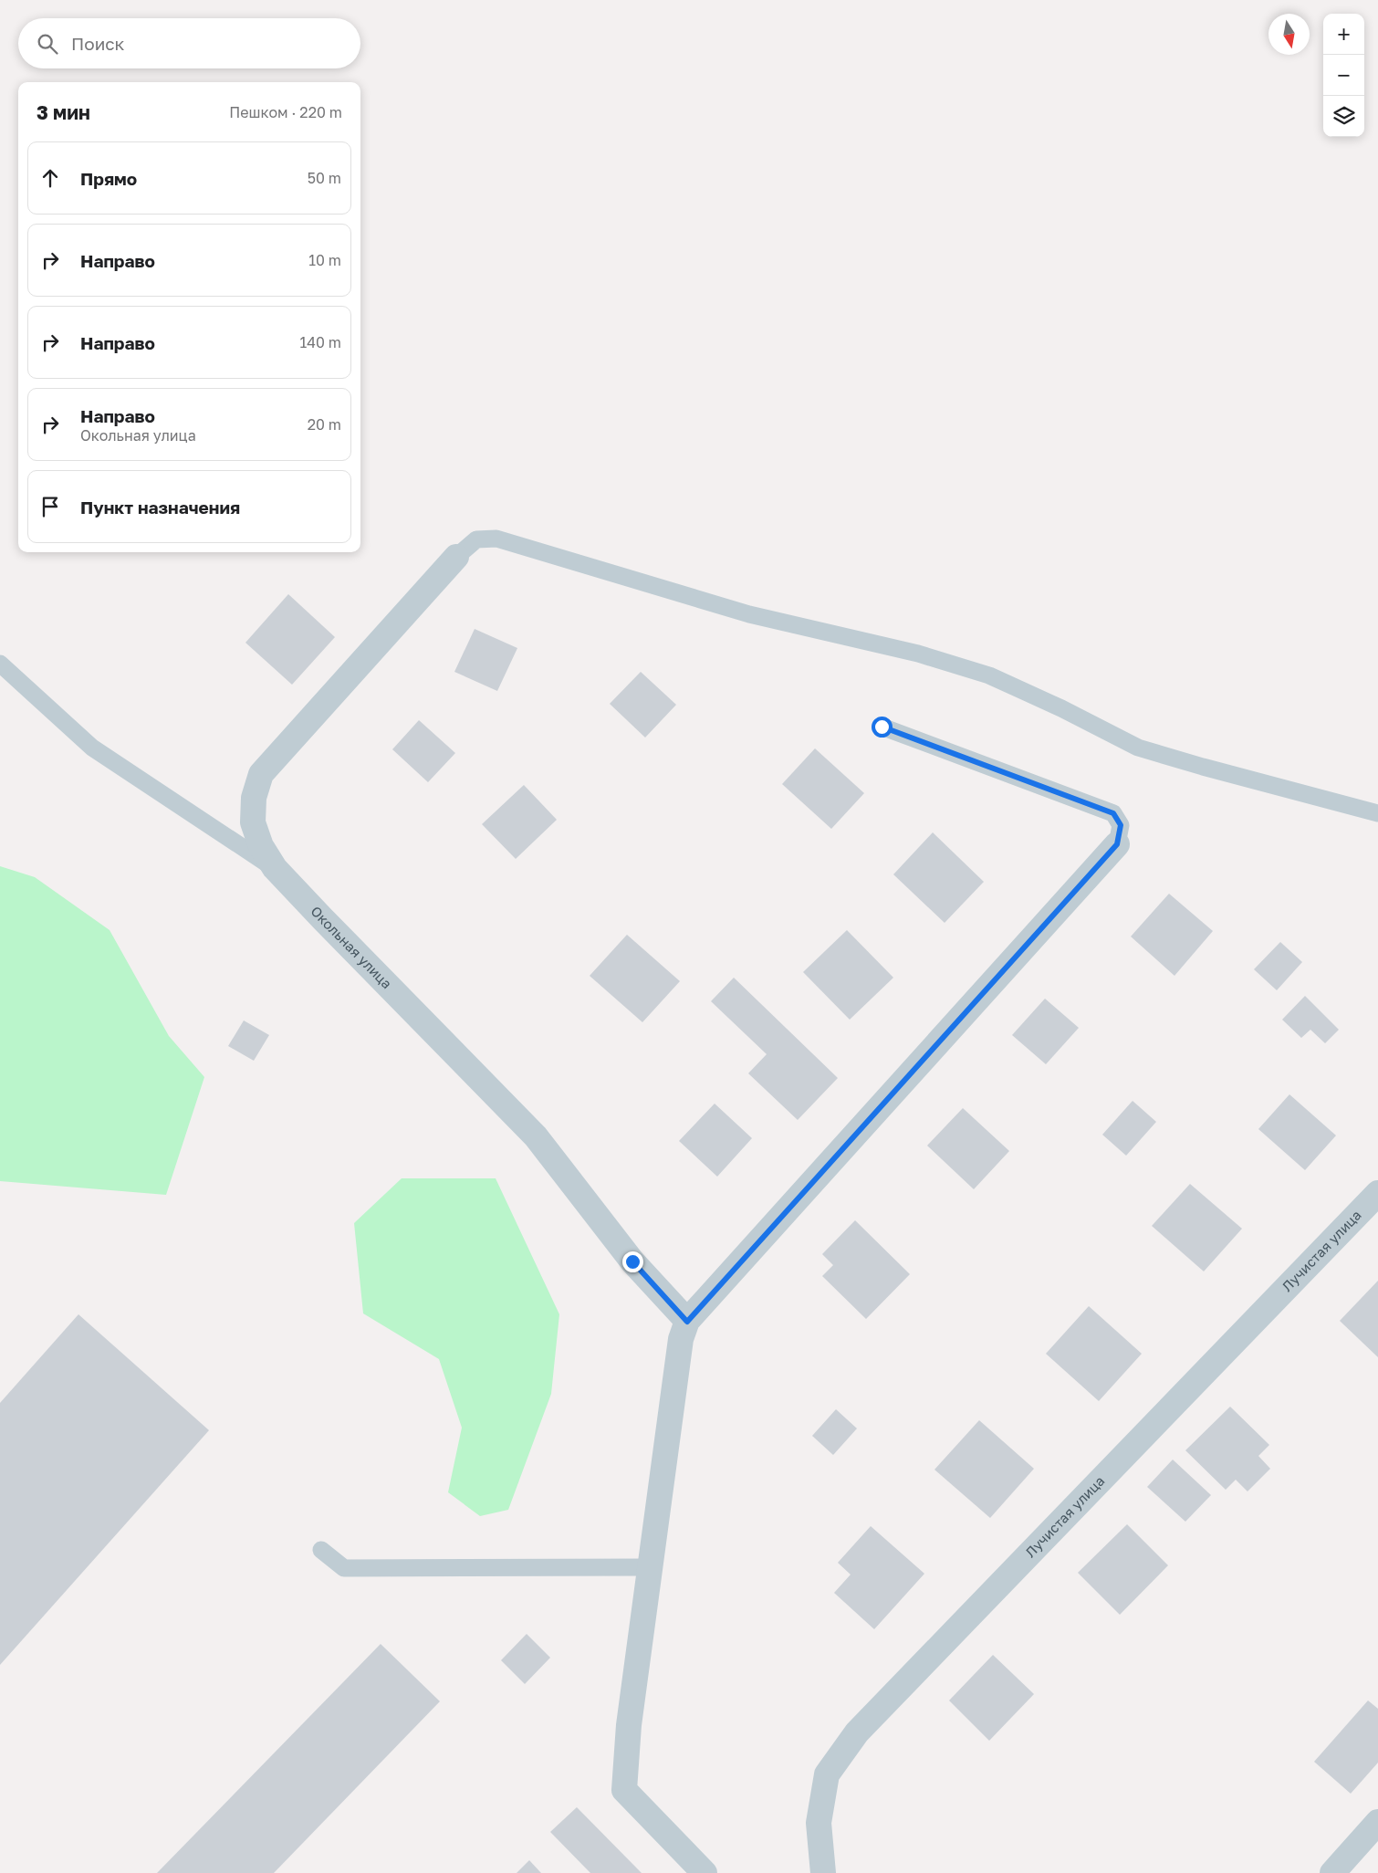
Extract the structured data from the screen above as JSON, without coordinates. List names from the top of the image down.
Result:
{
  "streets": {
    "street": ["Окольная улица", "Лучистая улица"]
  },
  "north": "bottom",
  "page": {
    "map_buttons": ["+", "−"],
    "search": "Поиск",
    "heading": ["3 мин", "Пешком · 220 m"],
    "list": [
      ["Прямо", "50 m"],
      ["Направо", "10 m"],
      ["Направо", "140 m"],
      ["Направо", "Окольная улица", "20 m"],
      "Пункт назначения"
    ]
  }
}
